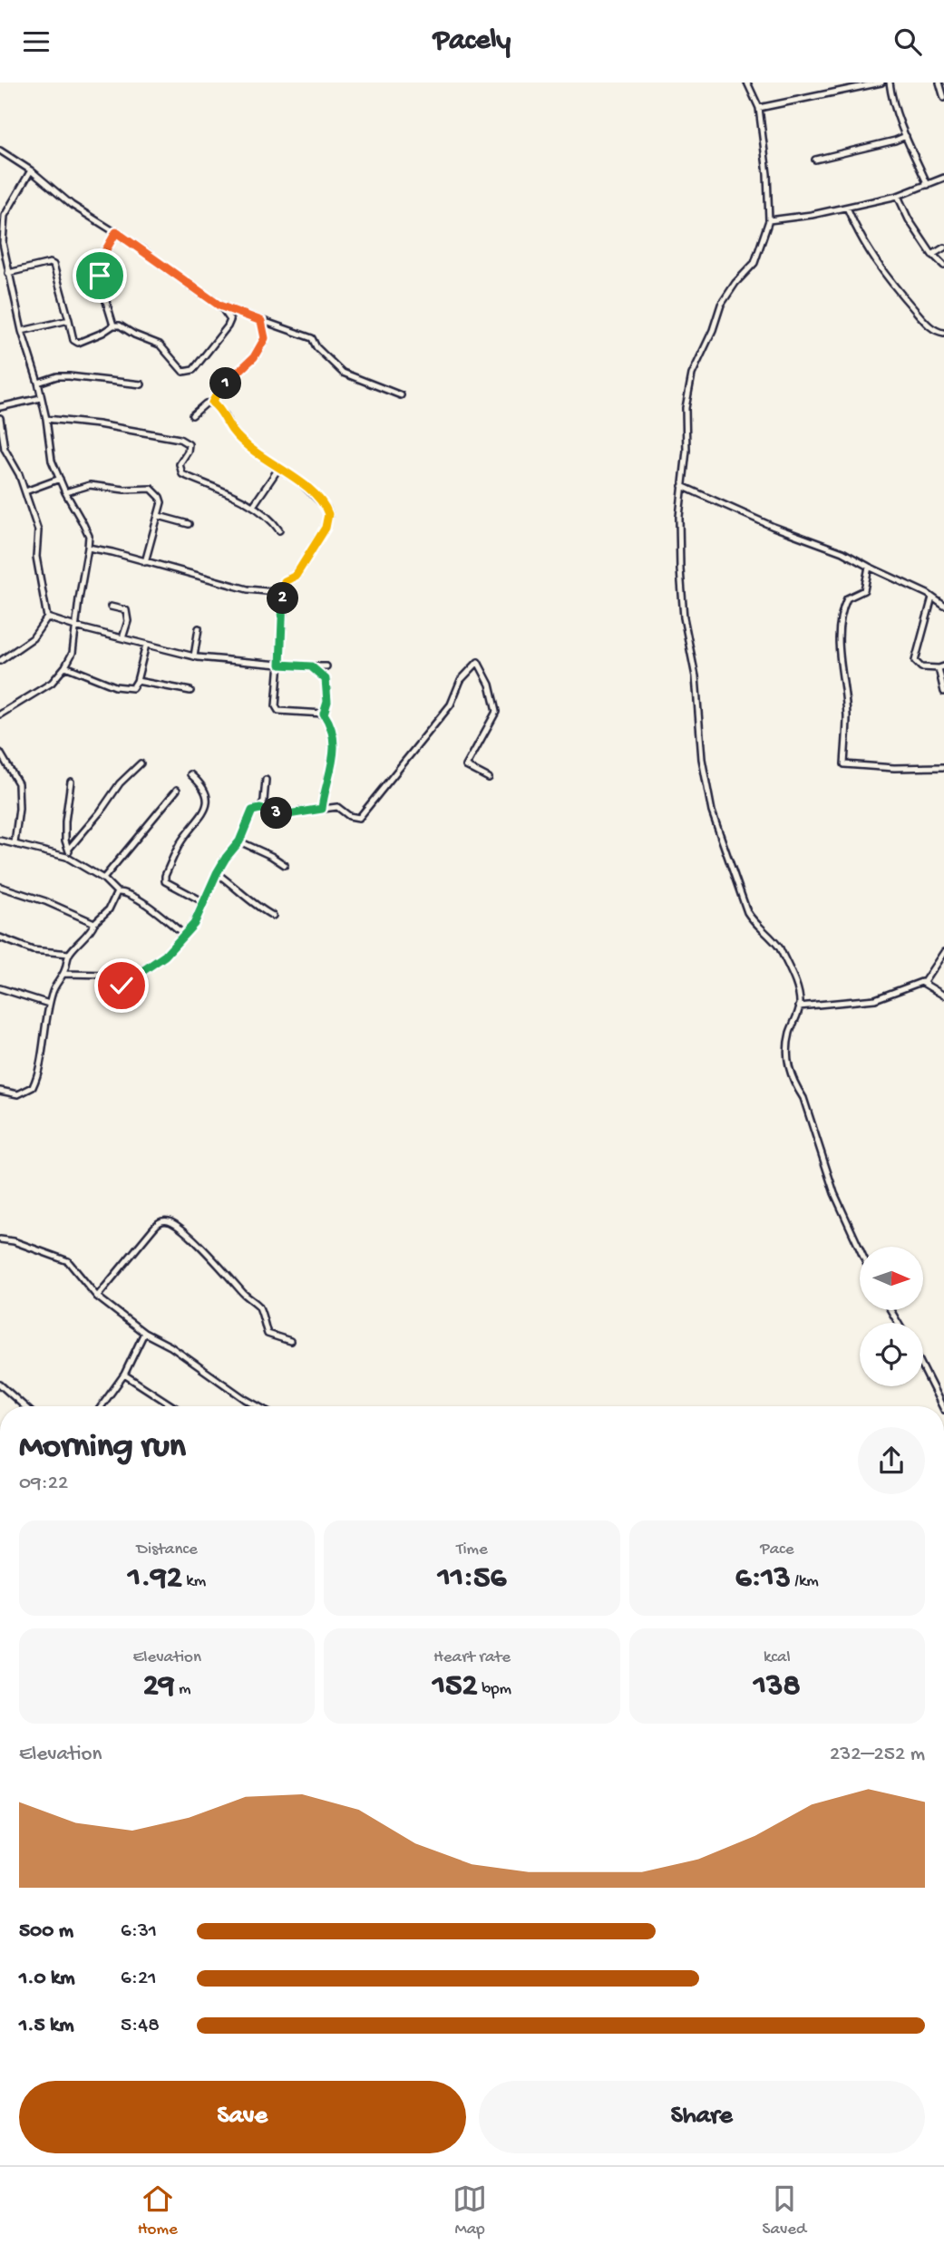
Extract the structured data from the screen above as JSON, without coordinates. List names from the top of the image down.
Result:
{
  "north": "right",
  "page": {
    "header": "Pacely",
    "pins": ["1", "2", "3"],
    "heading": ["Morning run", "09:22"],
    "stats": [
      ["Distance", "1.92 km"],
      ["Time", "11:56"],
      ["Pace", "6:13 /km"],
      ["Elevation", "29 m"],
      ["Heart rate", "152 bpm"],
      ["kcal", "138"]
    ],
    "chart": ["Elevation", "232–252 m"],
    "list": [
      {
        "name": "500 m",
        "note": "6:31"
      },
      {
        "name": "1.0 km",
        "note": "6:21"
      },
      {
        "name": "1.5 km",
        "note": "5:48"
      }
    ],
    "buttons": ["Save", "Share"],
    "tabs": ["Home", "Map", "Saved"]
  }
}
